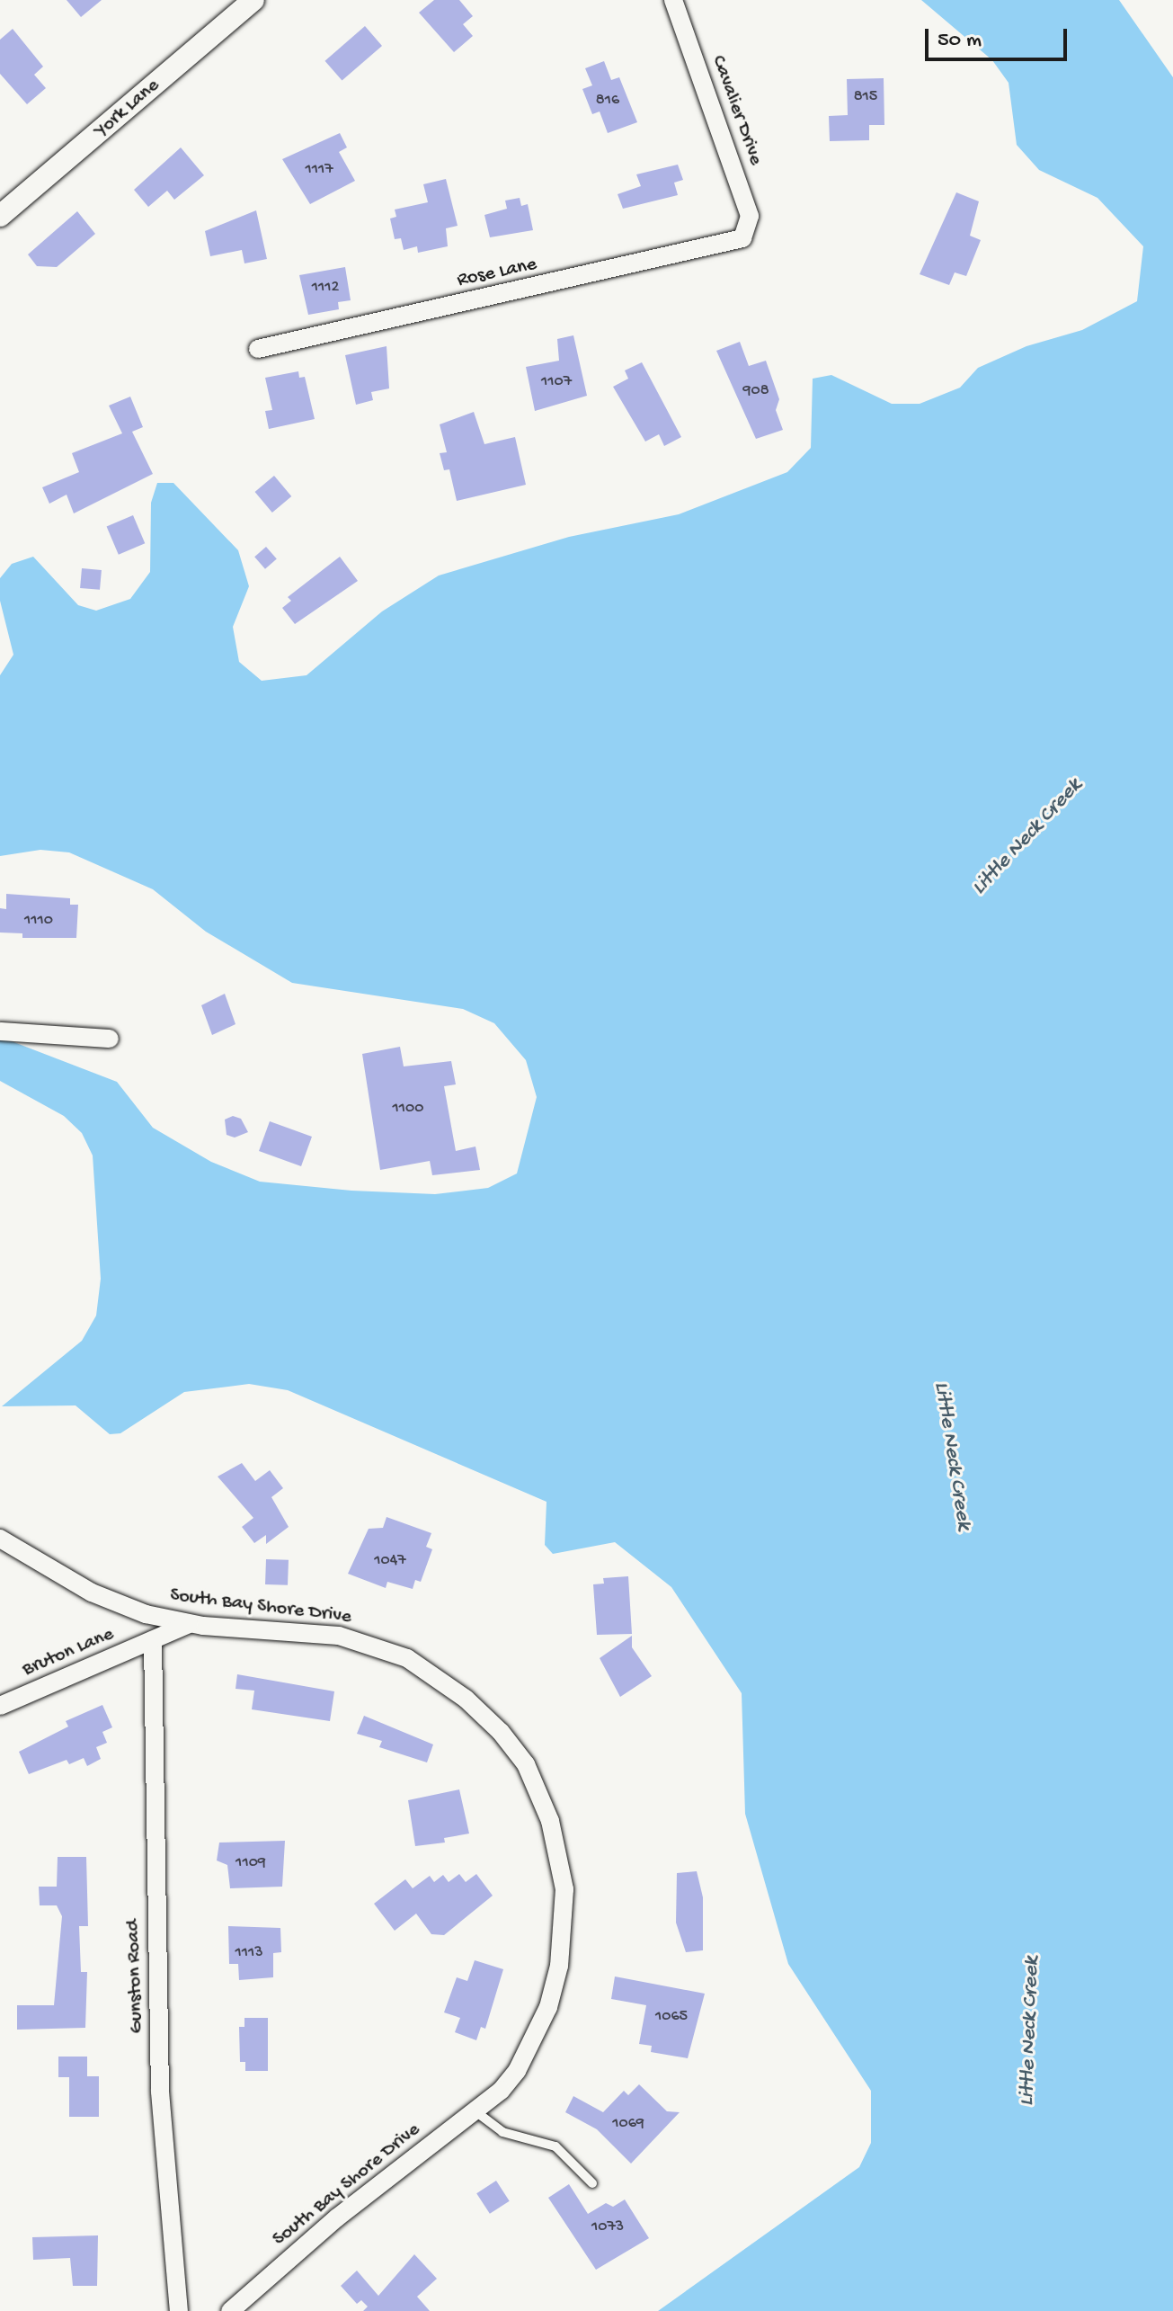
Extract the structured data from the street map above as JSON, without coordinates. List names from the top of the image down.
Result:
{
  "streets": {
    "street": [
      "York Lane",
      "Cavalier Drive",
      "Rose Lane",
      "South Bay Shore Drive",
      "Bruton Lane",
      "Gunston Road"
    ]
  },
  "crossings": [
    ["Cavalier Drive", "Rose Lane"],
    ["South Bay Shore Drive", "Bruton Lane"],
    ["Bruton Lane", "Gunston Road"]
  ],
  "water": ["Little Neck Creek"],
  "house_numbers": [
    "815",
    "816",
    "1117",
    "1112",
    "1107",
    "908",
    "1110",
    "1100",
    "1047",
    "1109",
    "1113",
    "1065",
    "1069",
    "1073"
  ],
  "scale_bar": "50 m"
}
